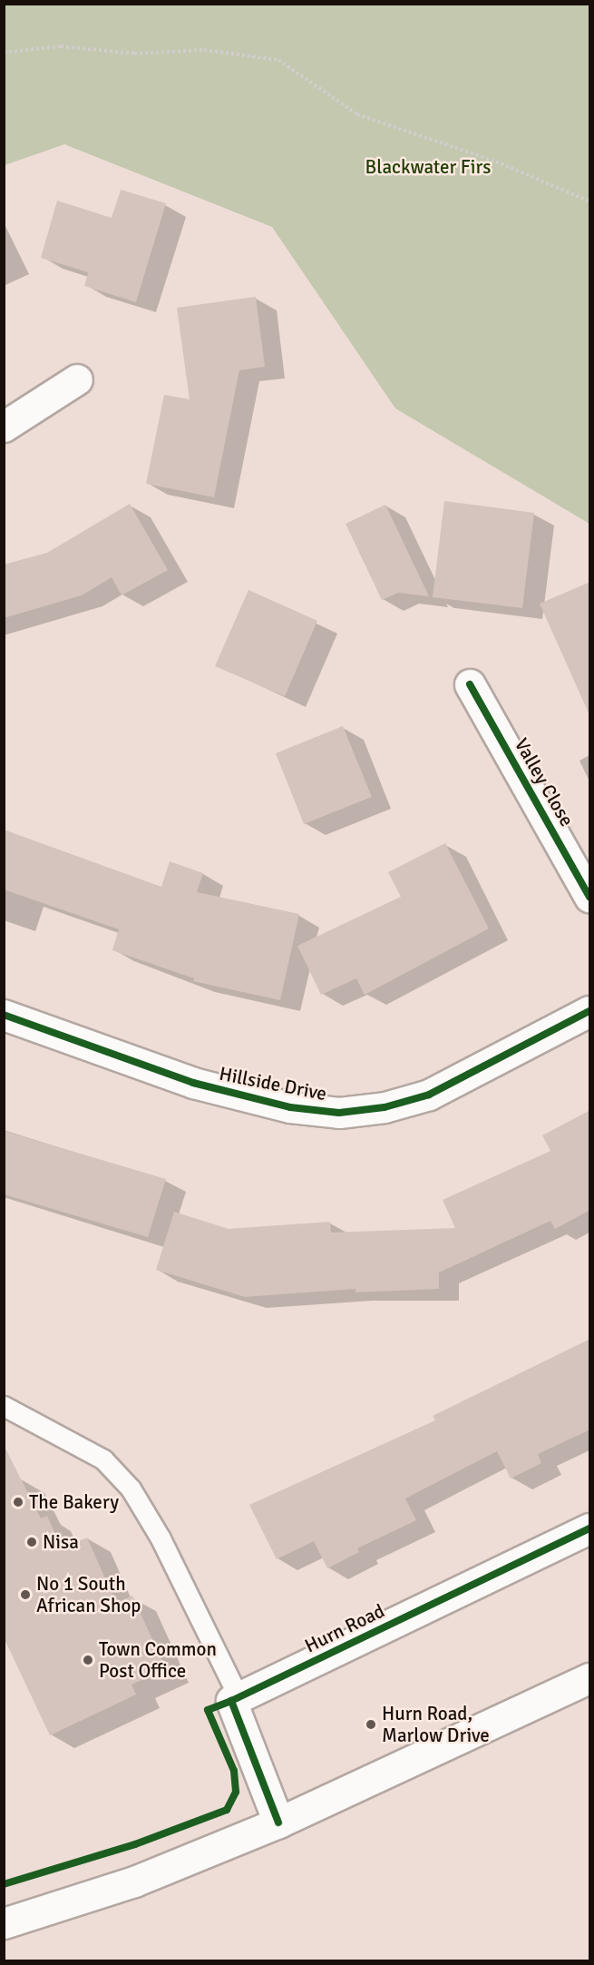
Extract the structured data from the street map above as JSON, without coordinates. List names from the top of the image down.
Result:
{
  "streets": {
    "street": ["Valley Close", "Hillside Drive", "Hurn Road"]
  },
  "parks": ["Blackwater Firs"],
  "places": [
    "The Bakery",
    "Nisa",
    "No 1 South African Shop",
    "Town Common Post Office",
    "Hurn Road, Marlow Drive"
  ]
}
